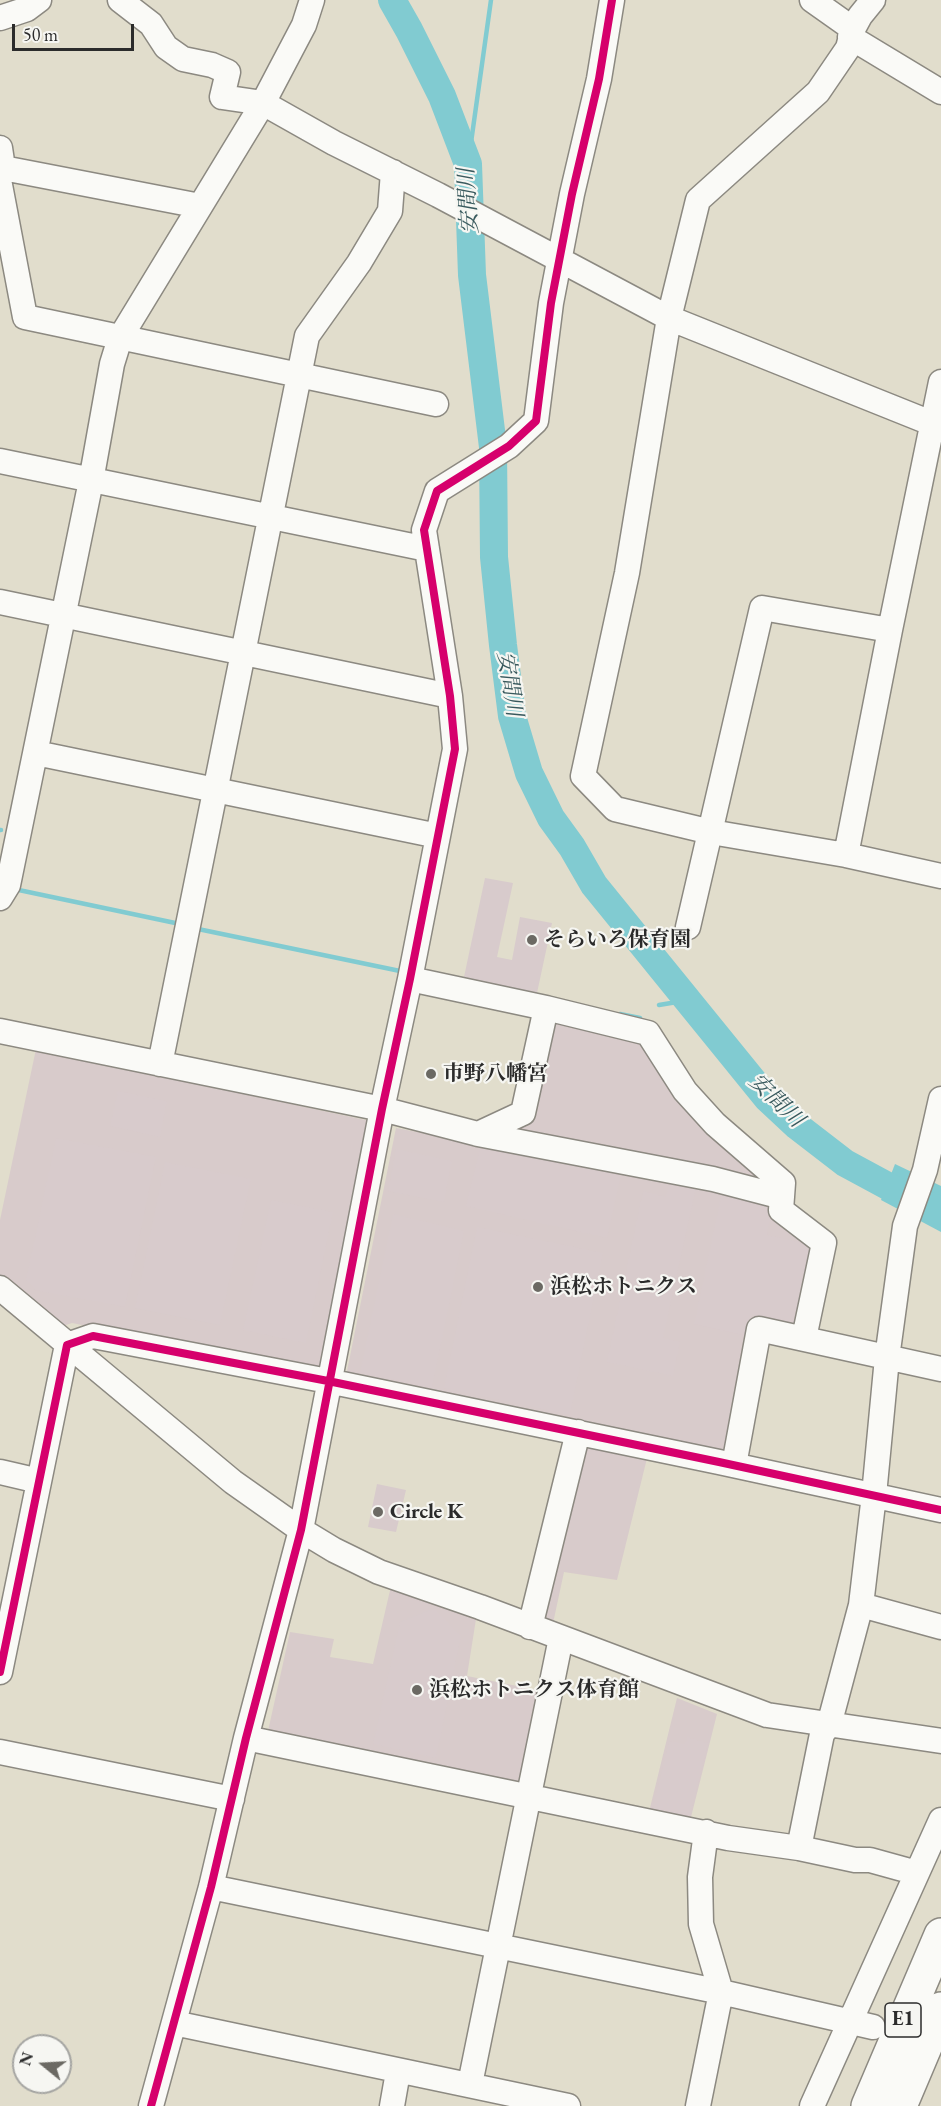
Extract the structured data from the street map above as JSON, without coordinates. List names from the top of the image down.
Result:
{
  "streets": {
    "highway": ["E1"]
  },
  "water": ["安間川"],
  "places": [
    "そらいろ保育園",
    "市野八幡宮",
    "浜松ホトニクス",
    "Circle K",
    "浜松ホトニクス体育館"
  ],
  "scale_bar": "50 m",
  "north": "left"
}
